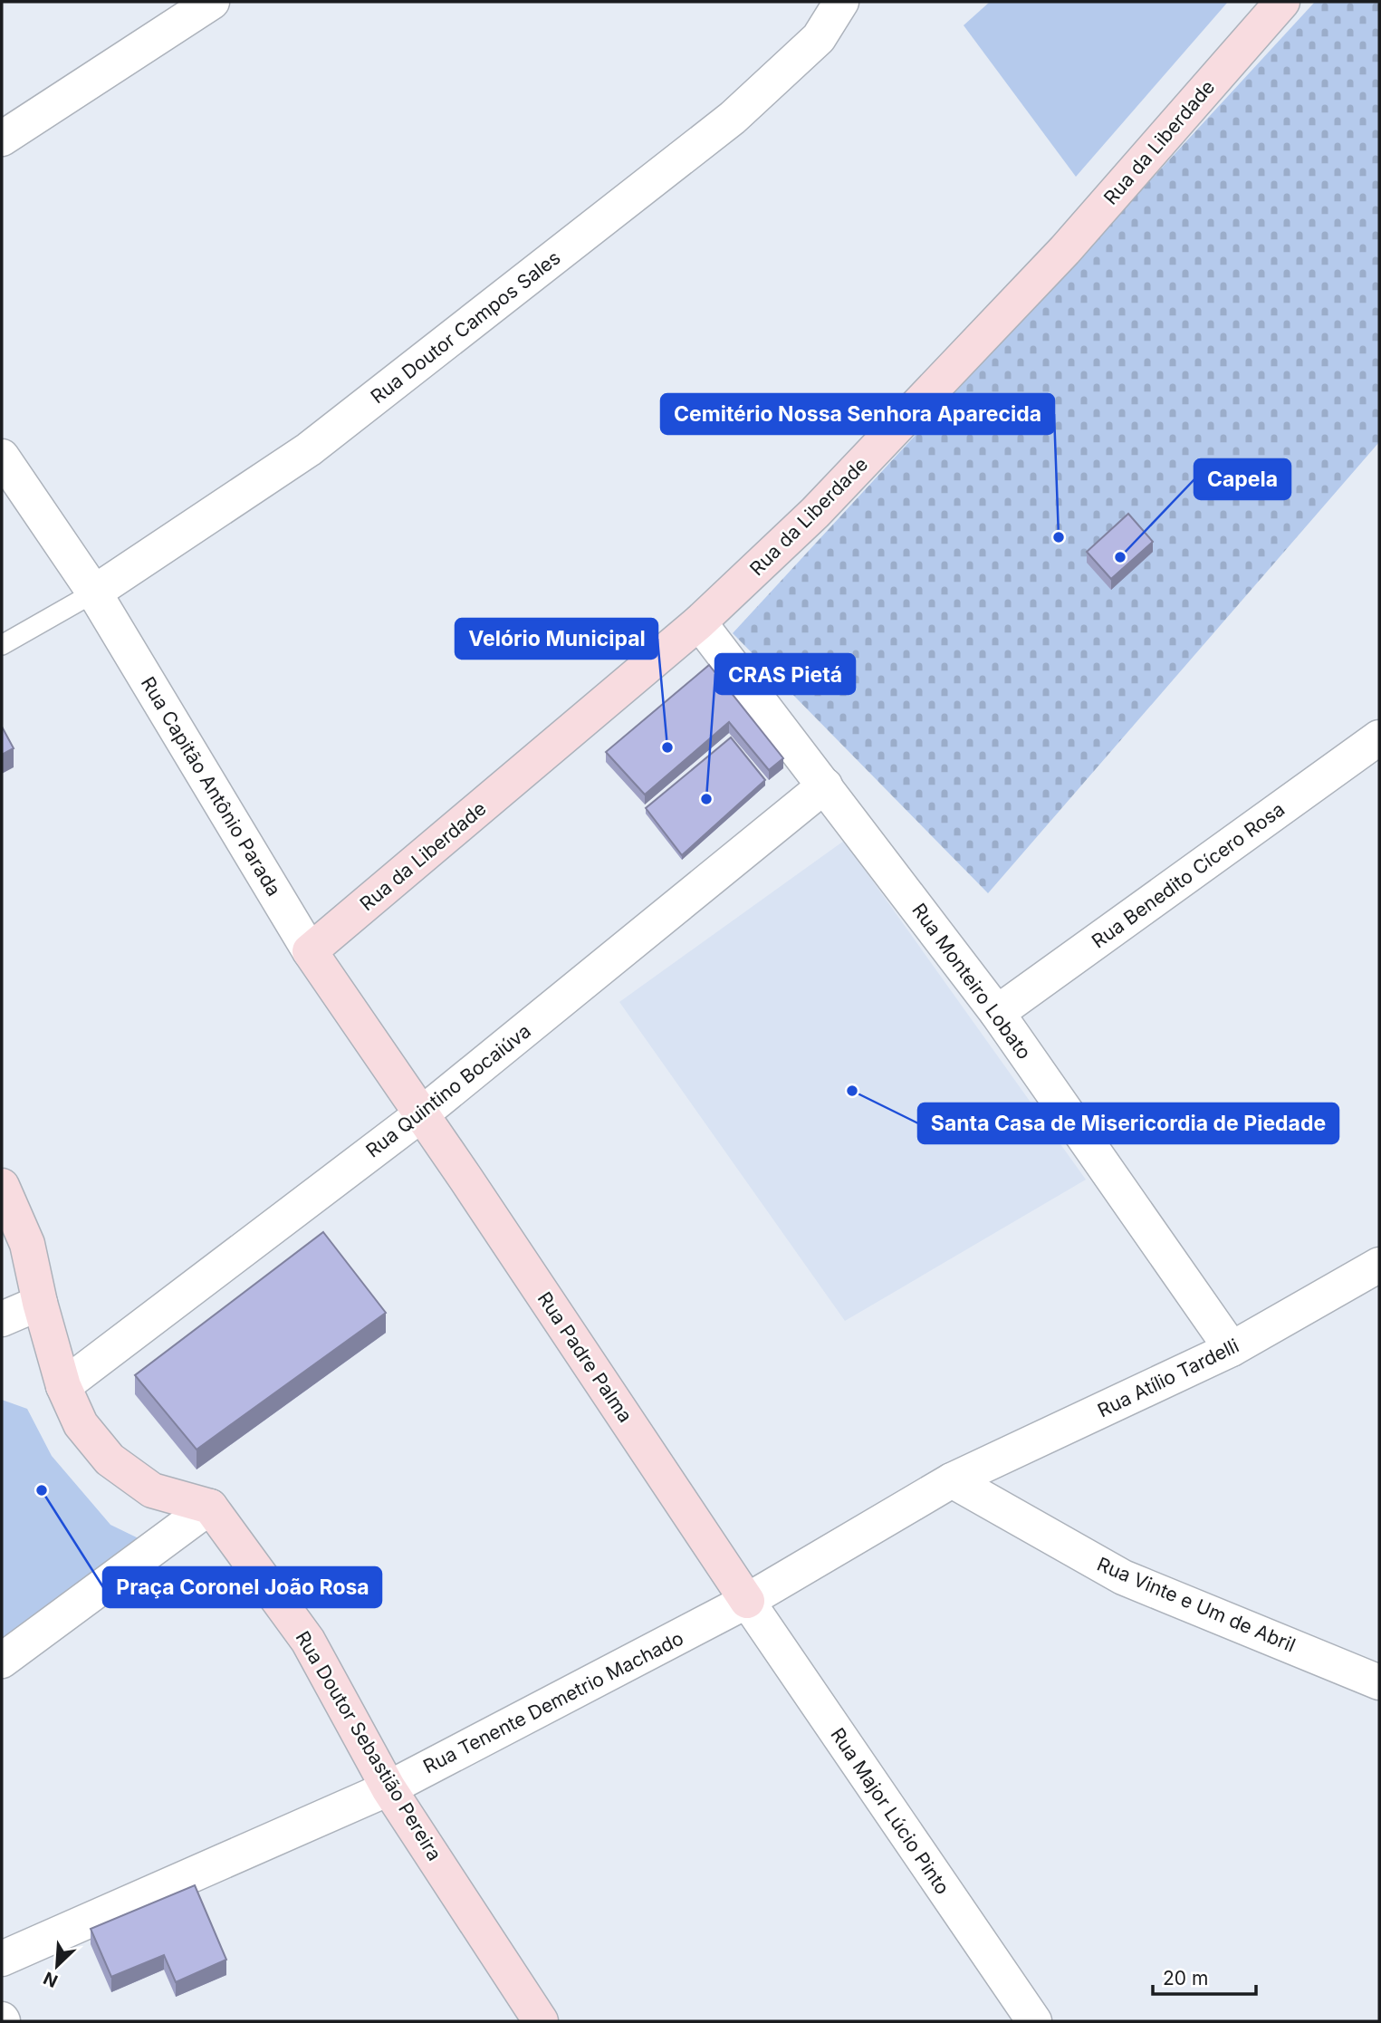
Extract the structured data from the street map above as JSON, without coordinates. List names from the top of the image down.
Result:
{
  "streets": {
    "street": [
      "Rua da Liberdade",
      "Rua Doutor Campos Sales",
      "Rua Capitão Antônio Parada",
      "Rua Benedito Cícero Rosa",
      "Rua Monteiro Lobato",
      "Rua Quintino Bocaiúva",
      "Rua Padre Palma",
      "Rua Atílio Tardelli",
      "Rua Vinte e Um de Abril",
      "Rua Tenente Demetrio Machado",
      "Rua Doutor Sebastião Pereira",
      "Rua Major Lúcio Pinto"
    ]
  },
  "crossings": [
    ["Rua da Liberdade", "Rua Capitão Antônio Parada"],
    ["Rua da Liberdade", "Rua Monteiro Lobato"],
    ["Rua Doutor Campos Sales", "Rua Capitão Antônio Parada"],
    ["Rua Capitão Antônio Parada", "Rua Quintino Bocaiúva"],
    ["Rua Capitão Antônio Parada", "Rua Padre Palma"],
    ["Rua Benedito Cícero Rosa", "Rua Monteiro Lobato"],
    ["Rua Monteiro Lobato", "Rua Quintino Bocaiúva"],
    ["Rua Monteiro Lobato", "Rua Atílio Tardelli"],
    ["Rua Quintino Bocaiúva", "Rua Padre Palma"],
    ["Rua Padre Palma", "Rua Tenente Demetrio Machado"],
    ["Rua Padre Palma", "Rua Major Lúcio Pinto"],
    ["Rua Atílio Tardelli", "Rua Vinte e Um de Abril"],
    ["Rua Atílio Tardelli", "Rua Tenente Demetrio Machado"],
    ["Rua Vinte e Um de Abril", "Rua Tenente Demetrio Machado"],
    ["Rua Tenente Demetrio Machado", "Rua Doutor Sebastião Pereira"],
    ["Rua Tenente Demetrio Machado", "Rua Major Lúcio Pinto"]
  ],
  "places": [
    "Cemitério Nossa Senhora Aparecida",
    "Capela",
    "Velório Municipal",
    "CRAS Pietá",
    "Santa Casa de Misericordia de Piedade",
    "Praça Coronel João Rosa"
  ],
  "scale_bar": "20 m",
  "north": "bottom left"
}
